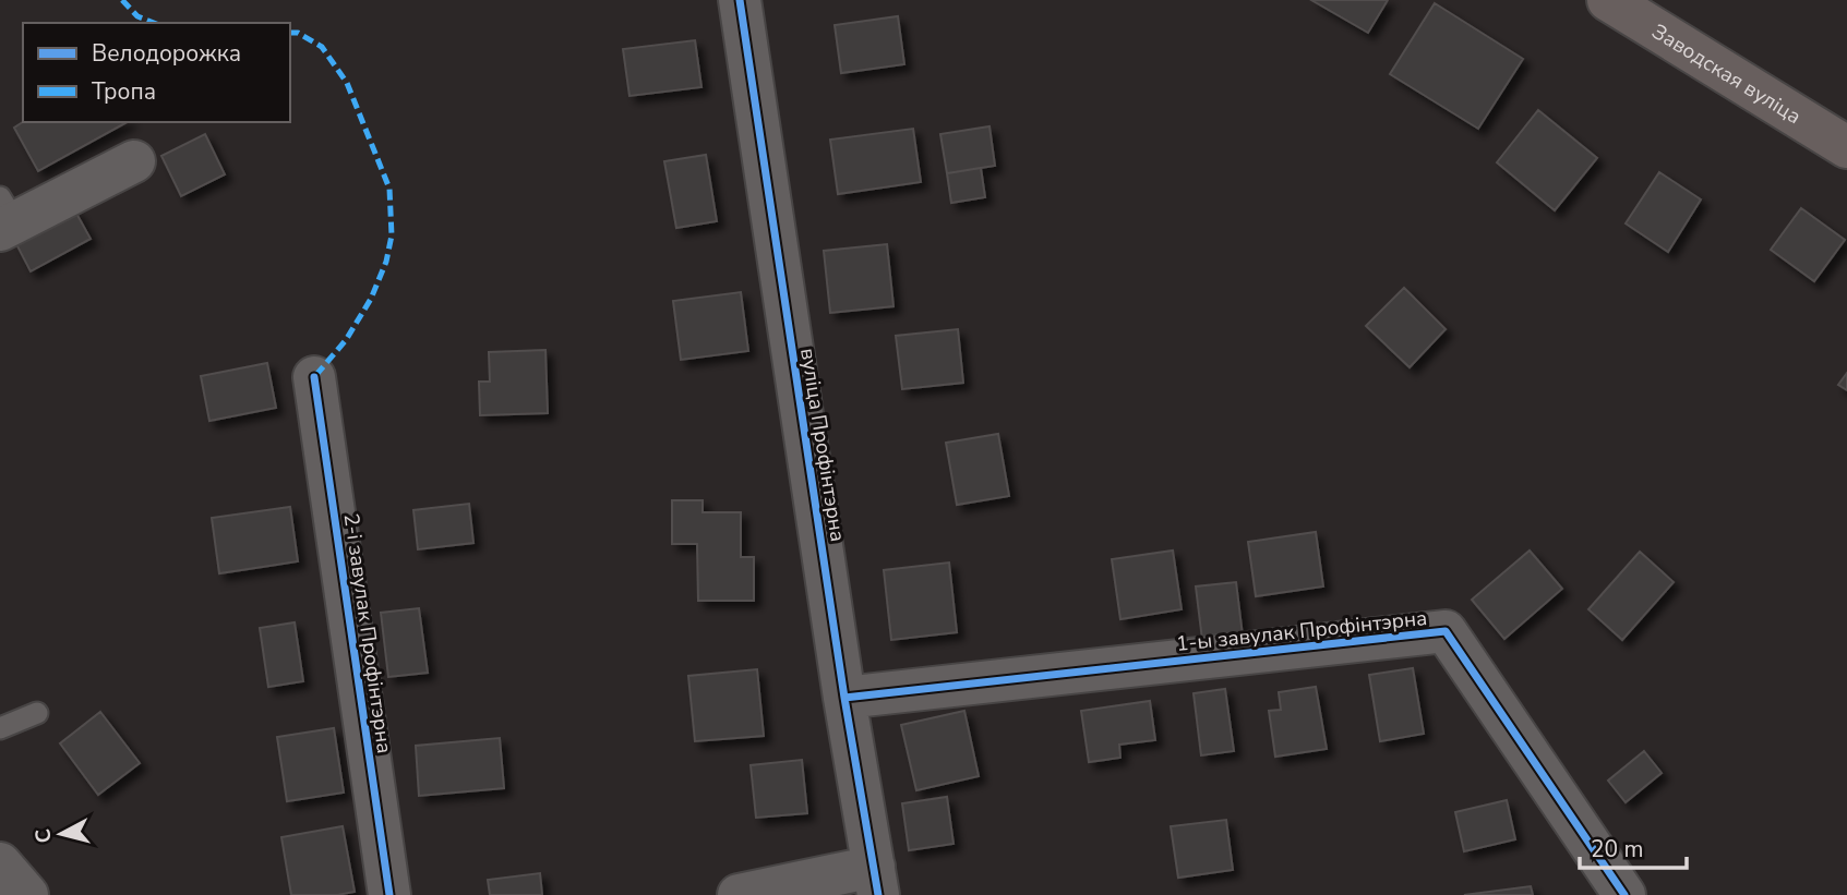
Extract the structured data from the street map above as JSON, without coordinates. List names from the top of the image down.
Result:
{
  "streets": {
    "main road": ["Заводская вуліца"],
    "street": ["вуліца Профінтэрна", "1-ы завулак Профінтэрна", "2-і завулак Профінтэрна"]
  },
  "crossings": [
    ["вуліца Профінтэрна", "1-ы завулак Профінтэрна"]
  ],
  "legend": ["Велодорожка", "Тропа"],
  "scale_bar": "20 m",
  "north": "left"
}
